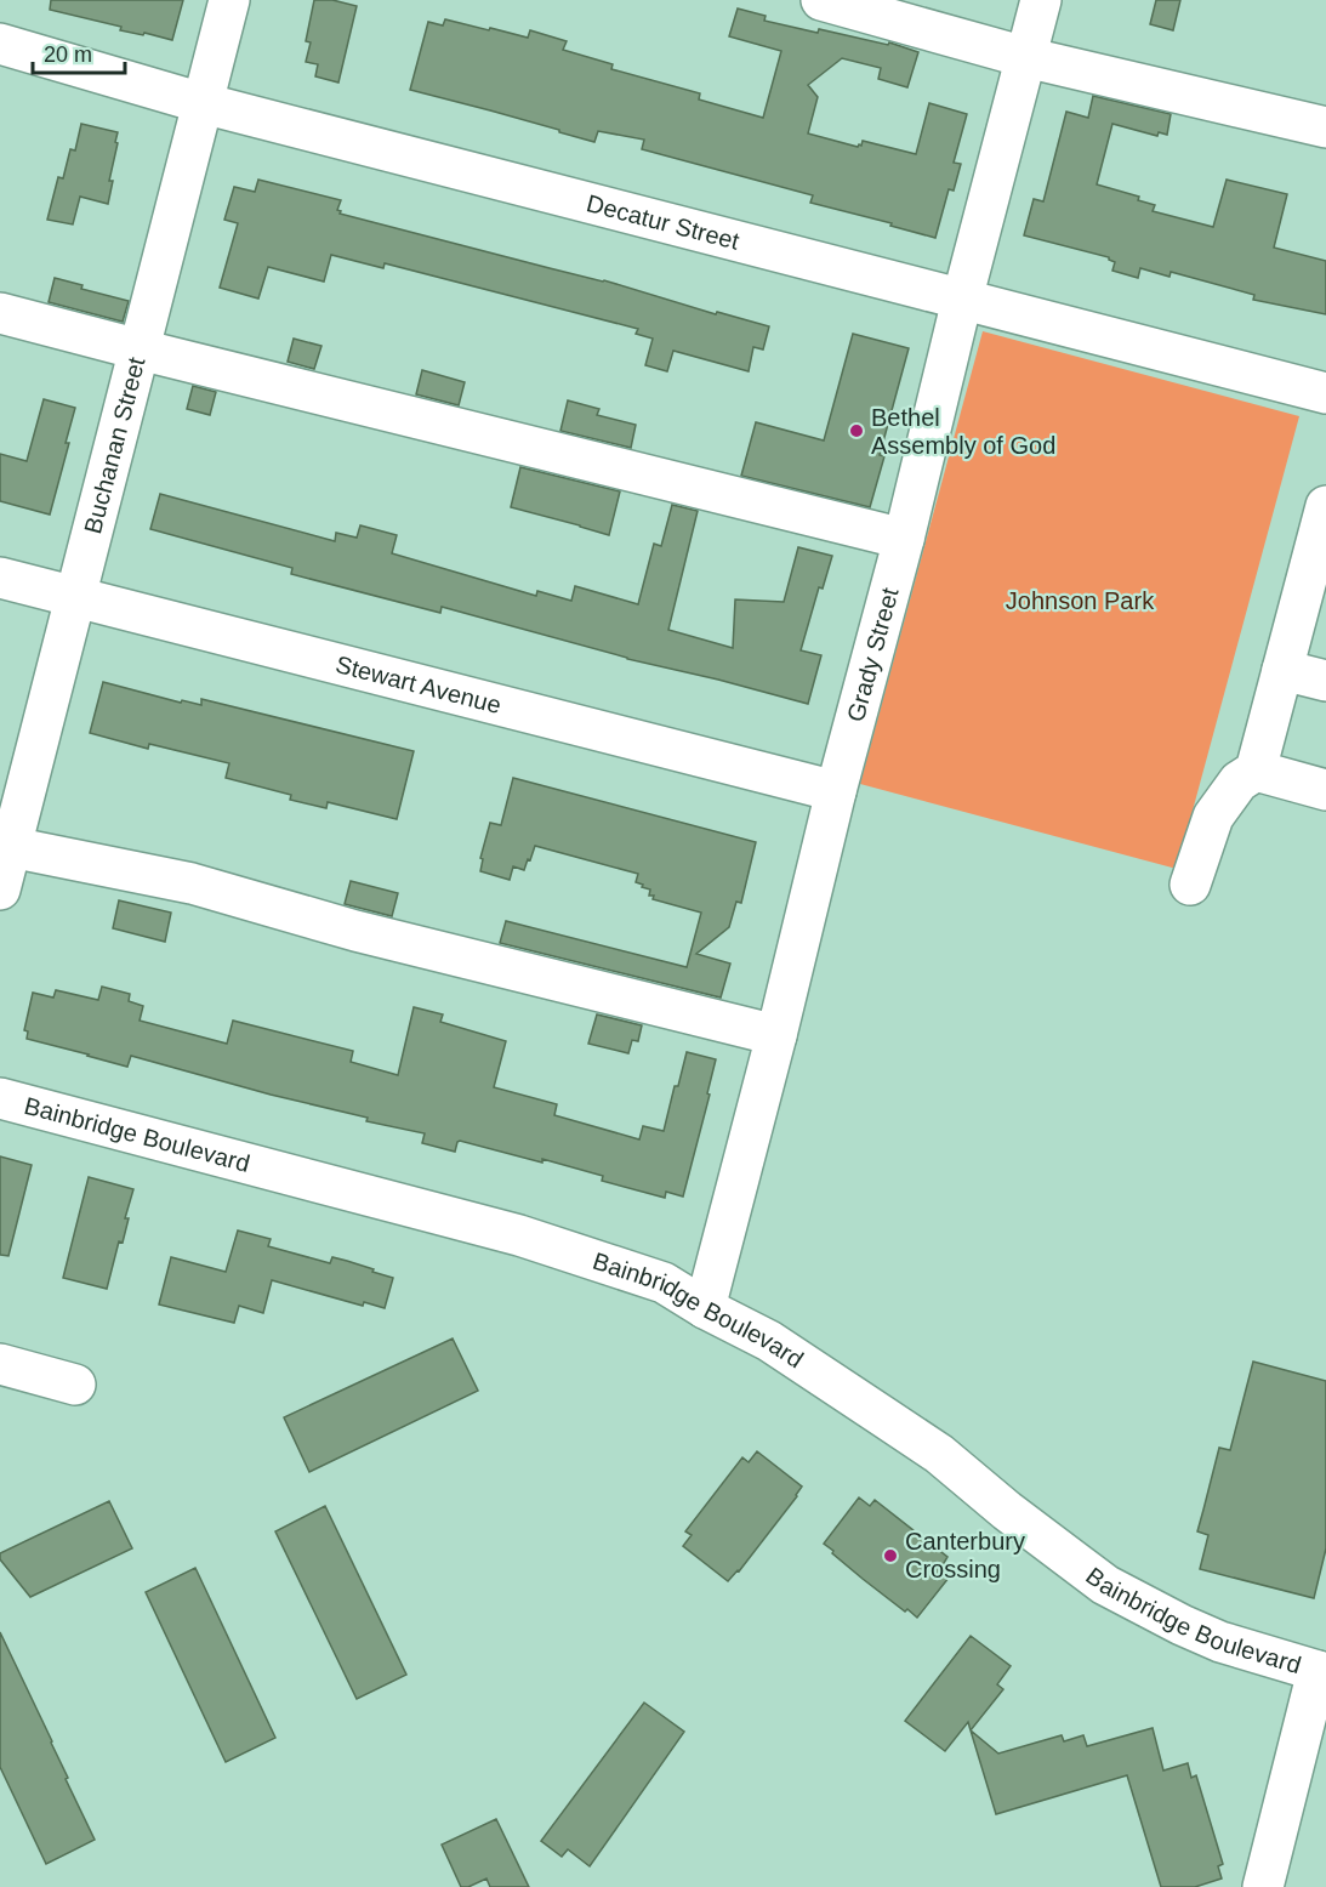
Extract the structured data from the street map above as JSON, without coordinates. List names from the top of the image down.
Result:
{
  "streets": {
    "street": [
      "Decatur Street",
      "Buchanan Street",
      "Grady Street",
      "Stewart Avenue",
      "Bainbridge Boulevard"
    ]
  },
  "crossings": [
    ["Decatur Street", "Buchanan Street"],
    ["Decatur Street", "Grady Street"],
    ["Buchanan Street", "Stewart Avenue"],
    ["Grady Street", "Stewart Avenue"],
    ["Grady Street", "Bainbridge Boulevard"]
  ],
  "parks": ["Johnson Park"],
  "places": ["Bethel Assembly of God", "Canterbury Crossing"],
  "scale_bar": "20 m"
}
